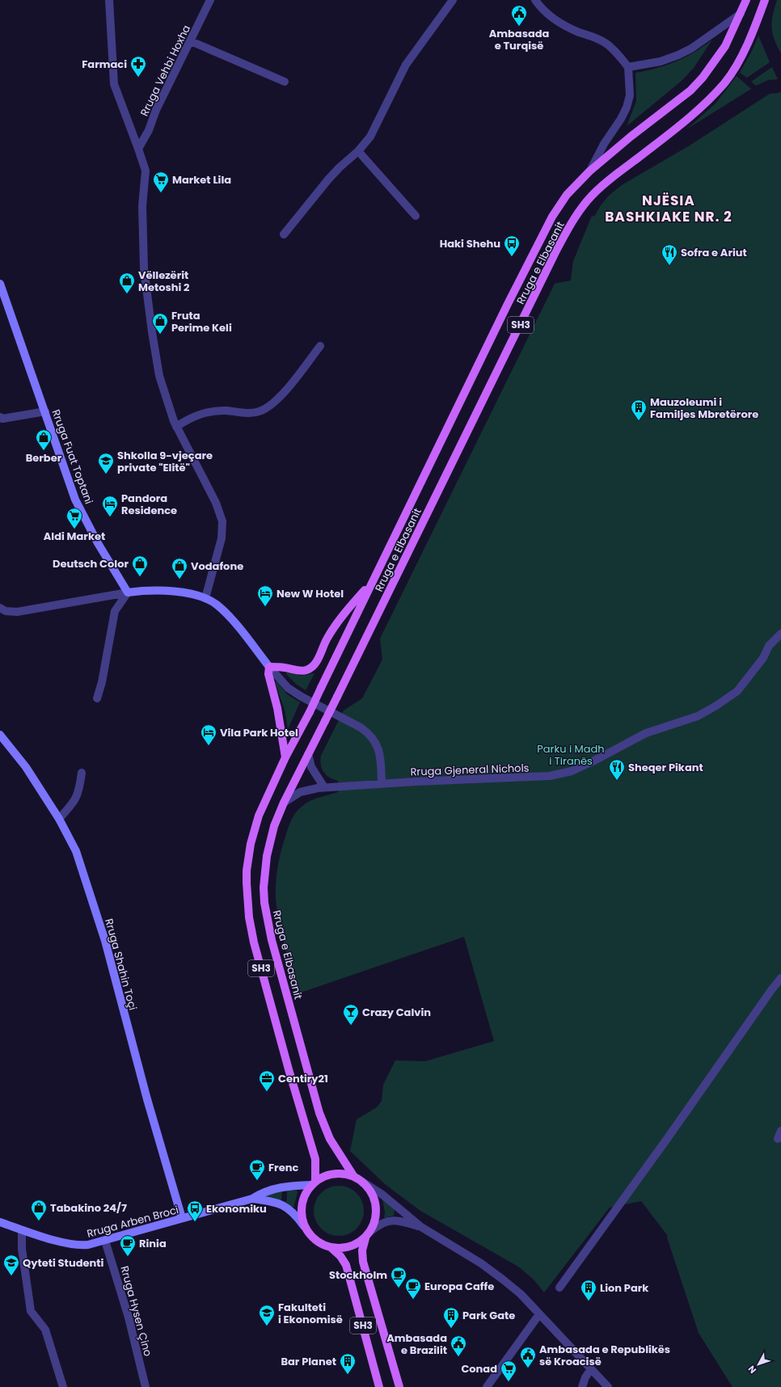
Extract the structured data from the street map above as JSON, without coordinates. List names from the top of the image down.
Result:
{
  "streets": {
    "main road": ["Rruga e Elbasanit", "SH3"],
    "street": [
      "Rruga Vehbi Hoxha",
      "Rruga Fuat Toptani",
      "Rruga Gjeneral Nichols",
      "Rruga Shahin Toçi",
      "Rruga Arben Broci",
      "Rruga Hysen Çino"
    ]
  },
  "crossings": [
    ["Rruga e Elbasanit", "SH3"],
    ["Rruga e Elbasanit", "Rruga Gjeneral Nichols"],
    ["Rruga e Elbasanit", "Rruga Arben Broci"],
    ["SH3", "Rruga Arben Broci"],
    ["Rruga Shahin Toçi", "Rruga Arben Broci"],
    ["Rruga Arben Broci", "Rruga Hysen Çino"]
  ],
  "districts": ["NJËSIA BASHKIAKE NR. 2"],
  "parks": ["Parku i Madh i Tiranës"],
  "places": {
    "public building": ["Ambasada e Turqisë", "Ambasada e Brazilit", "Ambasada e Republikës së Kroacisë"],
    "pharmacy": ["Farmaci"],
    "supermarket": ["Market Lila", "Aldi Market", "Conad"],
    "bus stop": ["Haki Shehu", "Ekonomiku"],
    "restaurant": ["Sofra e Ariut", "Sheqer Pikant"],
    "shop": [
      "Vëllezërit Metoshi 2",
      "Fruta Perime Keli",
      "Berber",
      "Deutsch Color",
      "Vodafone",
      "Tabakino 24/7"
    ],
    "building": [
      "Mauzoleumi i Familjes Mbretërore",
      "Lion Park",
      "Park Gate",
      "Bar Planet"
    ],
    "school or university": ["Shkolla 9-vjeçare private \"Elitë\"", "Qyteti Studenti", "Fakulteti i Ekonomisë"],
    "hotel": ["Pandora Residence", "New W Hotel", "Vila Park Hotel"],
    "bar": ["Crazy Calvin"],
    "office": ["Centiry21"],
    "cafe": [
      "Frenc",
      "Rinia",
      "Stockholm",
      "Europa Caffe"
    ]
  },
  "north": "bottom left"
}
